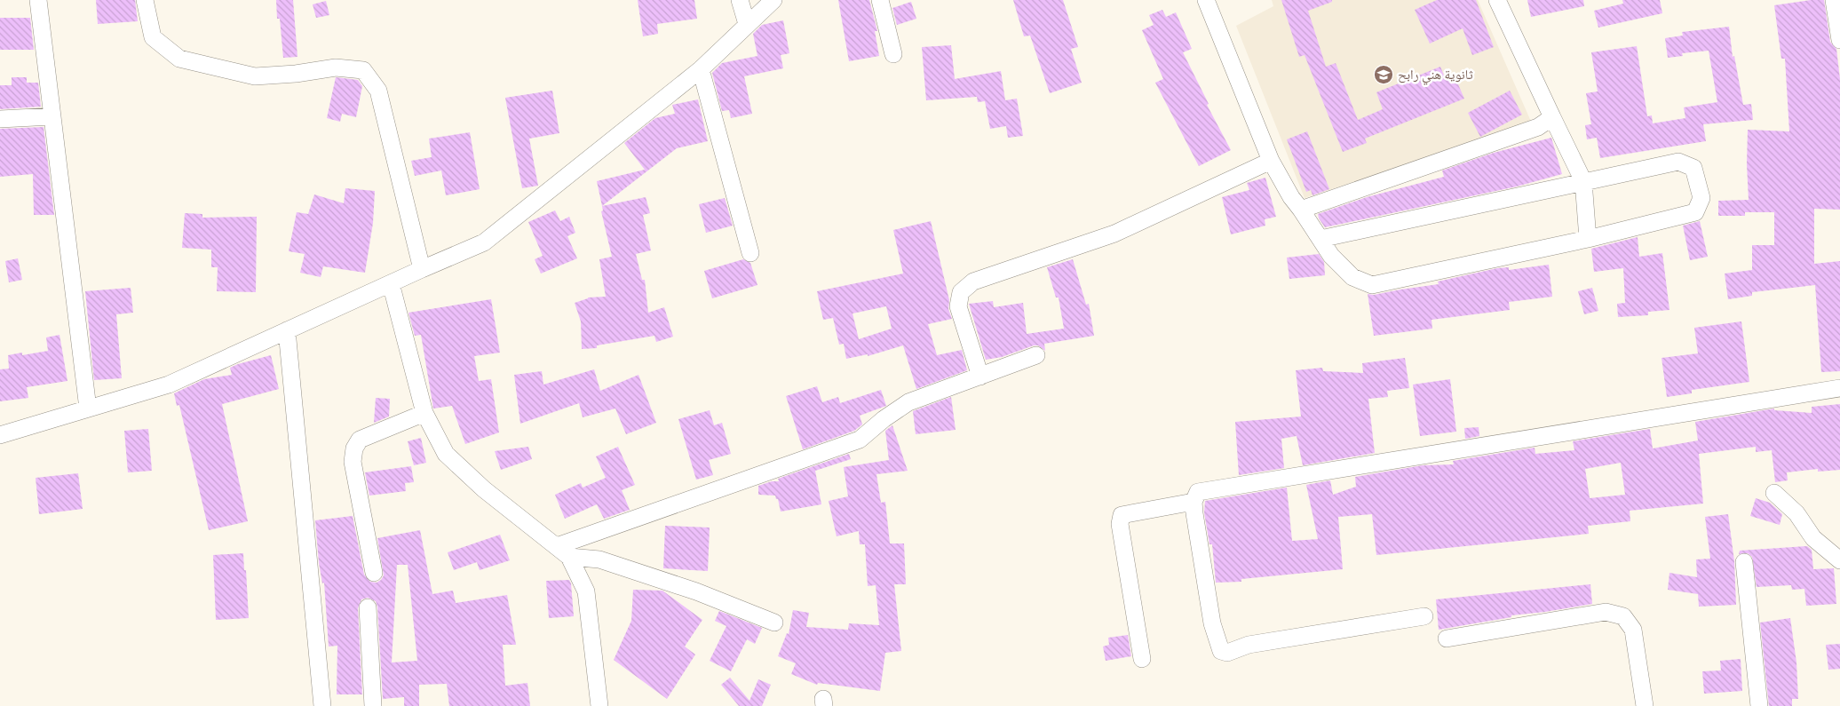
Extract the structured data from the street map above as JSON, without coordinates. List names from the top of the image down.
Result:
{
  "places": {
    "school or university": ["ثانوية هني رابح"]
  }
}
